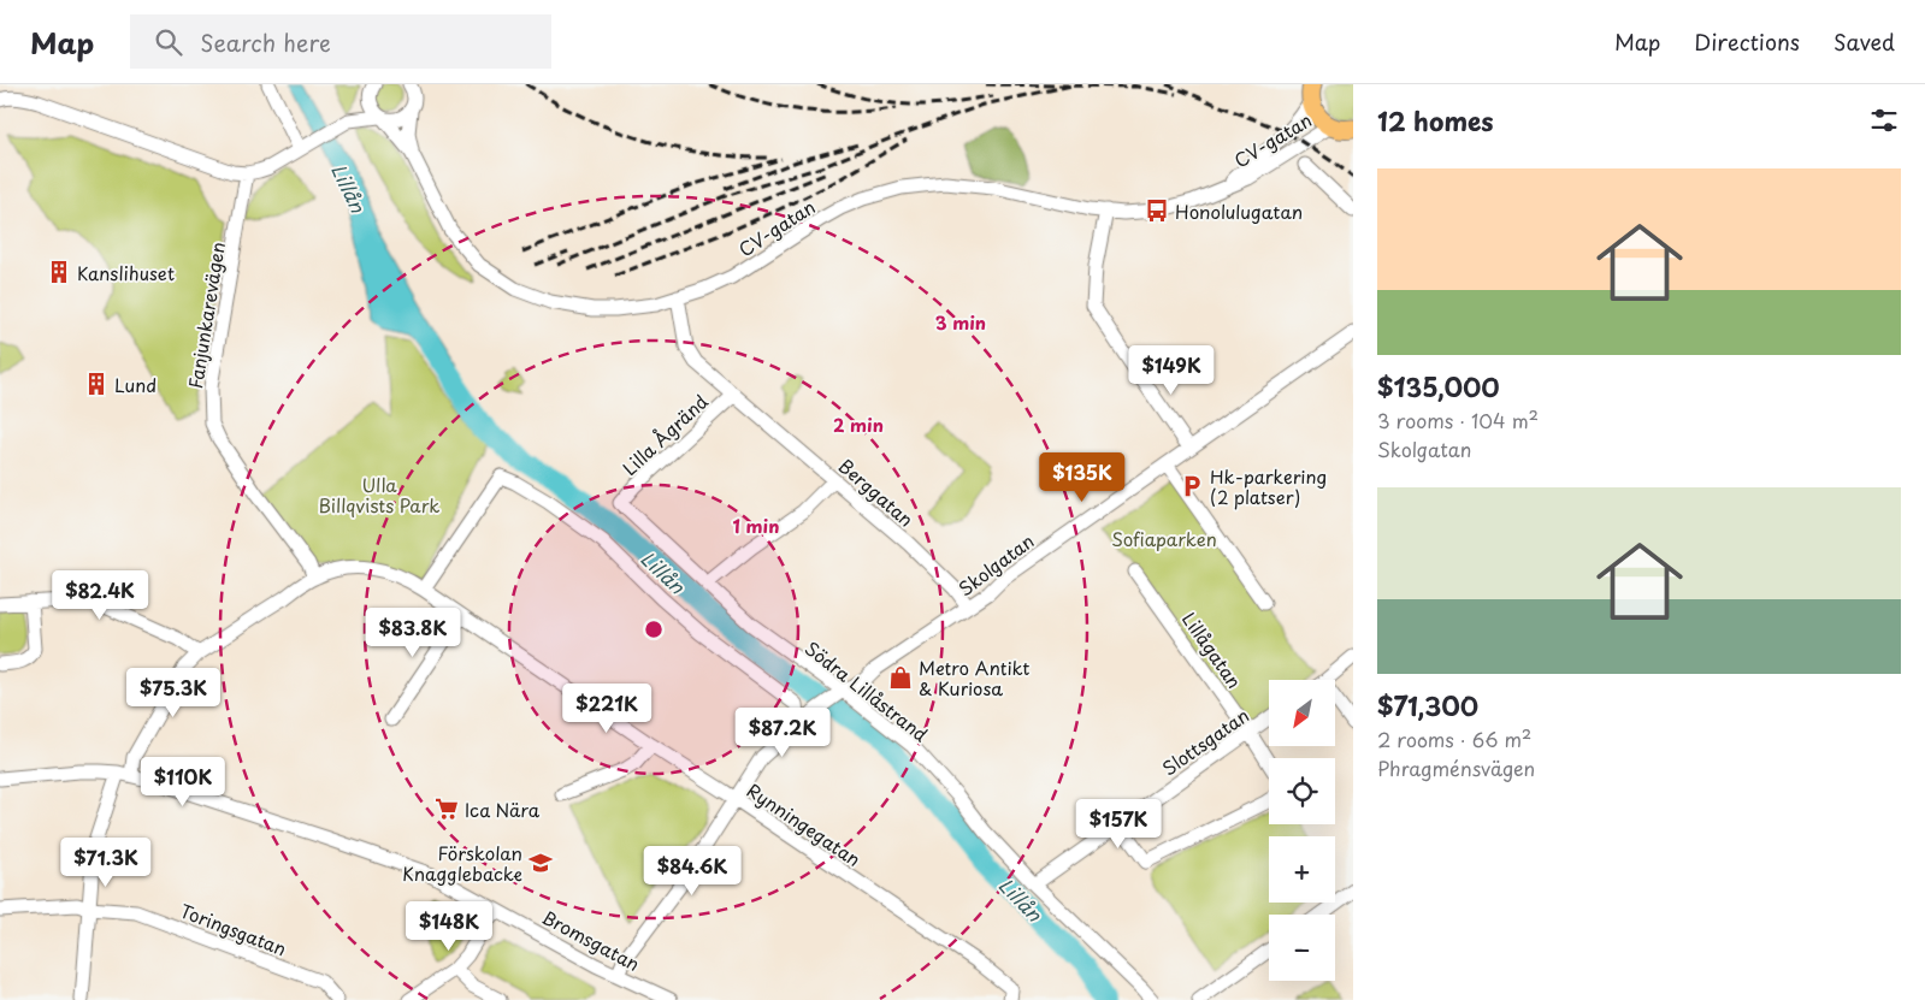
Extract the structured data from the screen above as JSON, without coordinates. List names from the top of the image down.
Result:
{
  "streets": {
    "street": [
      "CV-gatan",
      "Fanjunkarevägen",
      "Lilla Ågränd",
      "Berggatan",
      "Skolgatan",
      "Lillågatan",
      "Södra Lillåstrand",
      "Slottsgatan",
      "Rynningegatan",
      "Toringsgatan",
      "Bromsgatan"
    ]
  },
  "crossings": [
    ["CV-gatan", "Berggatan"],
    ["Fanjunkarevägen", "Rynningegatan"],
    ["Lilla Ågränd", "Berggatan"],
    ["Lilla Ågränd", "Södra Lillåstrand"],
    ["Berggatan", "Skolgatan"],
    ["Skolgatan", "Södra Lillåstrand"],
    ["Skolgatan", "Rynningegatan"],
    ["Skolgatan", "Bromsgatan"],
    ["Lillågatan", "Slottsgatan"],
    ["Södra Lillåstrand", "Slottsgatan"],
    ["Rynningegatan", "Toringsgatan"],
    ["Rynningegatan", "Bromsgatan"]
  ],
  "water": ["Lillån"],
  "parks": ["Ulla Billqvists Park", "Sofiaparken"],
  "places": {
    "bus stop": ["Honolulugatan"],
    "building": ["Kanslihuset", "Lund"],
    "parking": ["Hk-parkering (2 platser)"],
    "shop": ["Metro Antikt & Kuriosa"],
    "supermarket": ["Ica Nära"],
    "school or university": ["Förskolan Knagglebacke"]
  },
  "north": "bottom left",
  "page": {
    "header": "Map",
    "search": "Search here",
    "nav": ["Map", "Directions", "Saved"],
    "heading": "12 homes",
    "list": [
      {
        "name": "$135,000",
        "note": "3 rooms · 104 m² · Skolgatan"
      },
      {
        "name": "$71,300",
        "note": "2 rooms · 66 m² · Phragménsvägen"
      }
    ],
    "price": [
      "$149K",
      "$135K",
      "$82.4K",
      "$83.8K",
      "$75.3K",
      "$221K",
      "$87.2K",
      "$110K",
      "$157K",
      "$71.3K",
      "$84.6K",
      "$148K"
    ],
    "map_buttons": ["+", "−"]
  },
  "rings": ["3 min", "2 min", "1 min"]
}
